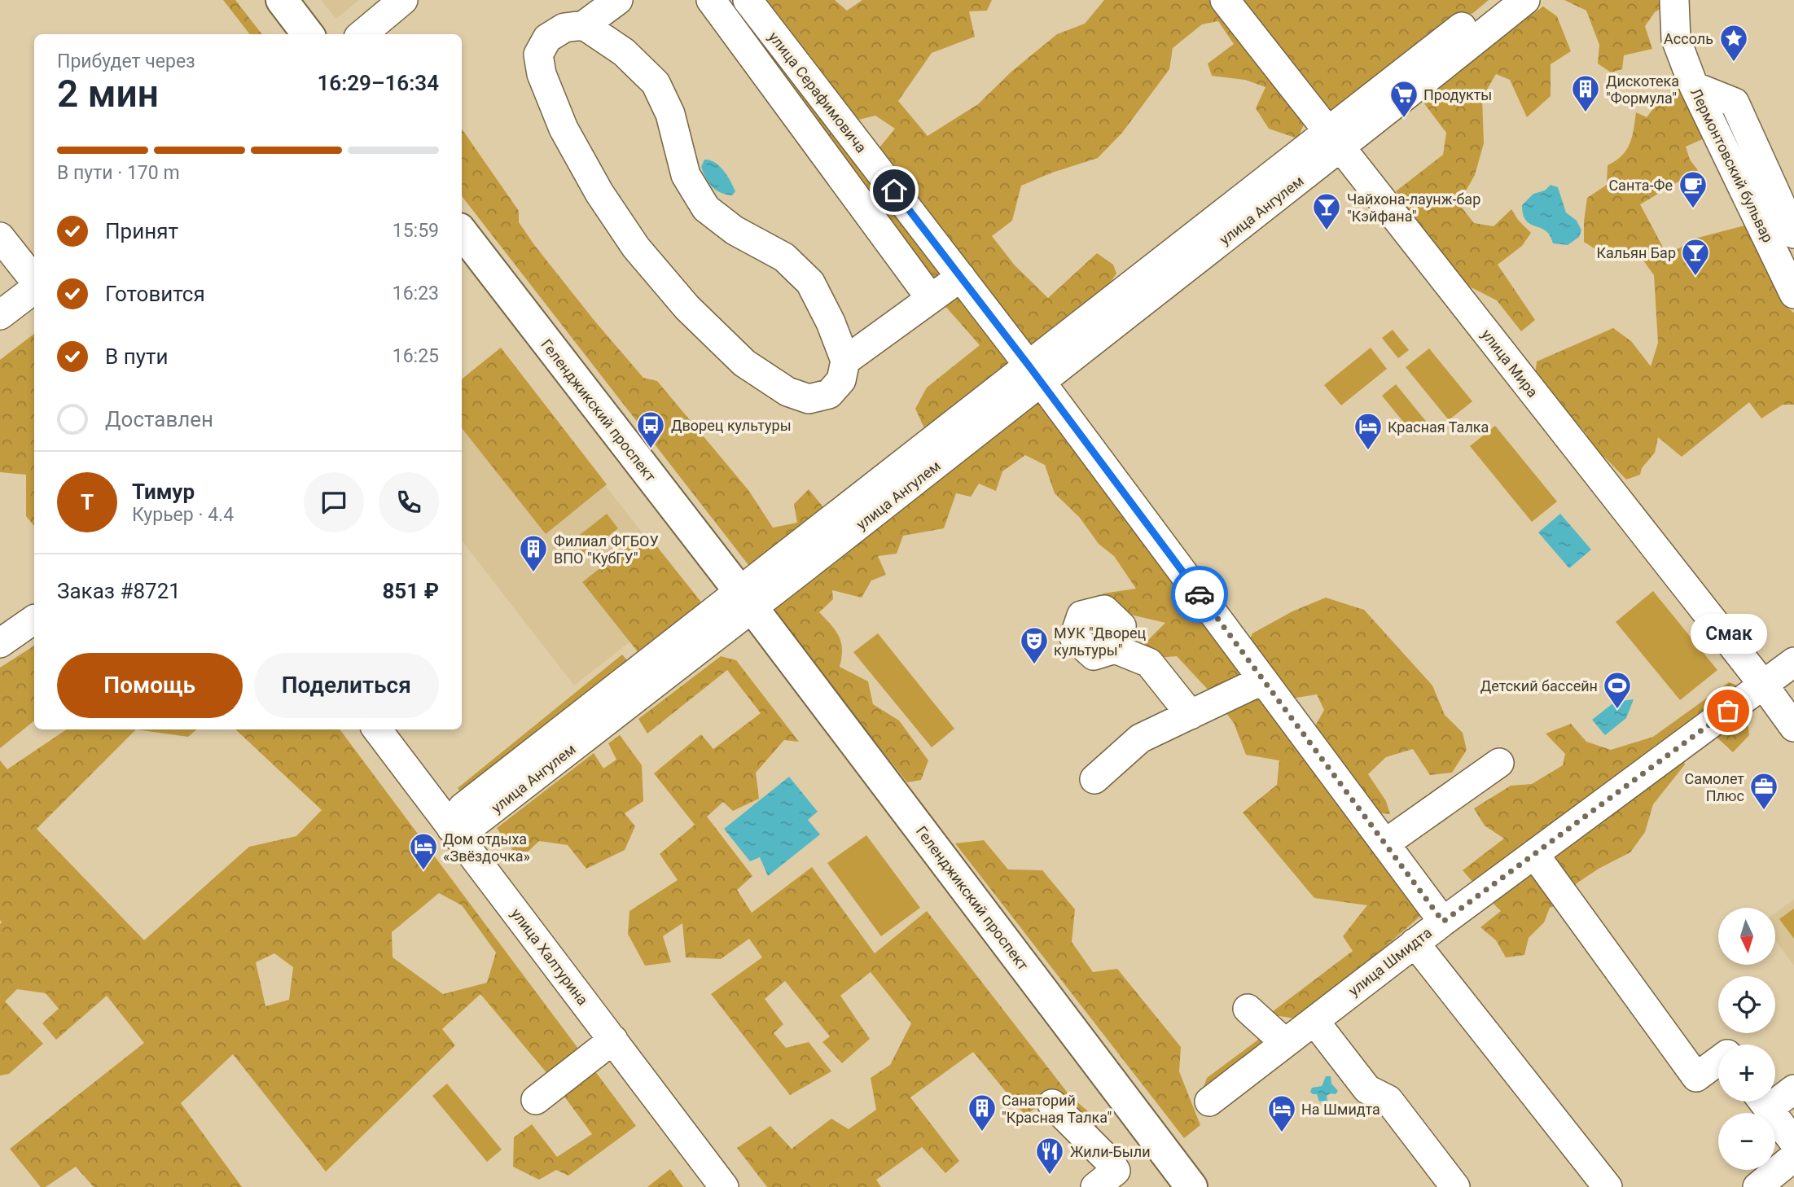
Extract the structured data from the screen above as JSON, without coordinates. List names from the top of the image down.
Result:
{
  "streets": {
    "main road": ["Геленджикский проспект"],
    "street": [
      "улица Серафимовича",
      "Лермонтовский бульвар",
      "улица Ангулем",
      "улица Мира",
      "улица Халтурина",
      "улица Шмидта"
    ]
  },
  "crossings": [
    ["улица Серафимовича", "улица Ангулем"],
    ["улица Серафимовича", "улица Шмидта"],
    ["улица Ангулем", "улица Мира"],
    ["улица Ангулем", "Геленджикский проспект"],
    ["улица Ангулем", "улица Халтурина"],
    ["улица Мира", "улица Шмидта"]
  ],
  "places": {
    "place": ["Ассоль"],
    "building": ["Дискотека \"Формула\"", "Филиал ФГБОУ ВПО \"КубГУ\"", "Санаторий \"Красная Талка\""],
    "supermarket": ["Продукты"],
    "cafe": ["Санта-Фе"],
    "bar": ["Чайхона-лаунж-бар \"Кэйфана\"", "Кальян Бар"],
    "bus stop": ["Дворец культуры"],
    "hotel": ["Красная Талка", "Дом отдыха «Звёздочка»", "На Шмидта"],
    "theatre": ["МУК \"Дворец культуры\""],
    "sports": ["Детский бассейн"],
    "other": ["Смак"],
    "office": ["Самолет Плюс"],
    "restaurant": ["Жили-Были"]
  },
  "north": "bottom",
  "page": {
    "heading": ["2 мин", "Прибудет через", "16:29–16:34"],
    "panel": [
      "Тимур",
      "Курьер · 4.4",
      "Заказ #8721",
      "851 ₽"
    ],
    "bar": "В пути · 170 m",
    "list": [
      ["Принят", "15:59"],
      ["Готовится", "16:23"],
      ["В пути", "16:25"],
      "Доставлен"
    ],
    "round": "Т",
    "bubble": "Смак",
    "buttons": ["Помощь", "Поделиться"],
    "map_buttons": ["+", "−"]
  }
}
